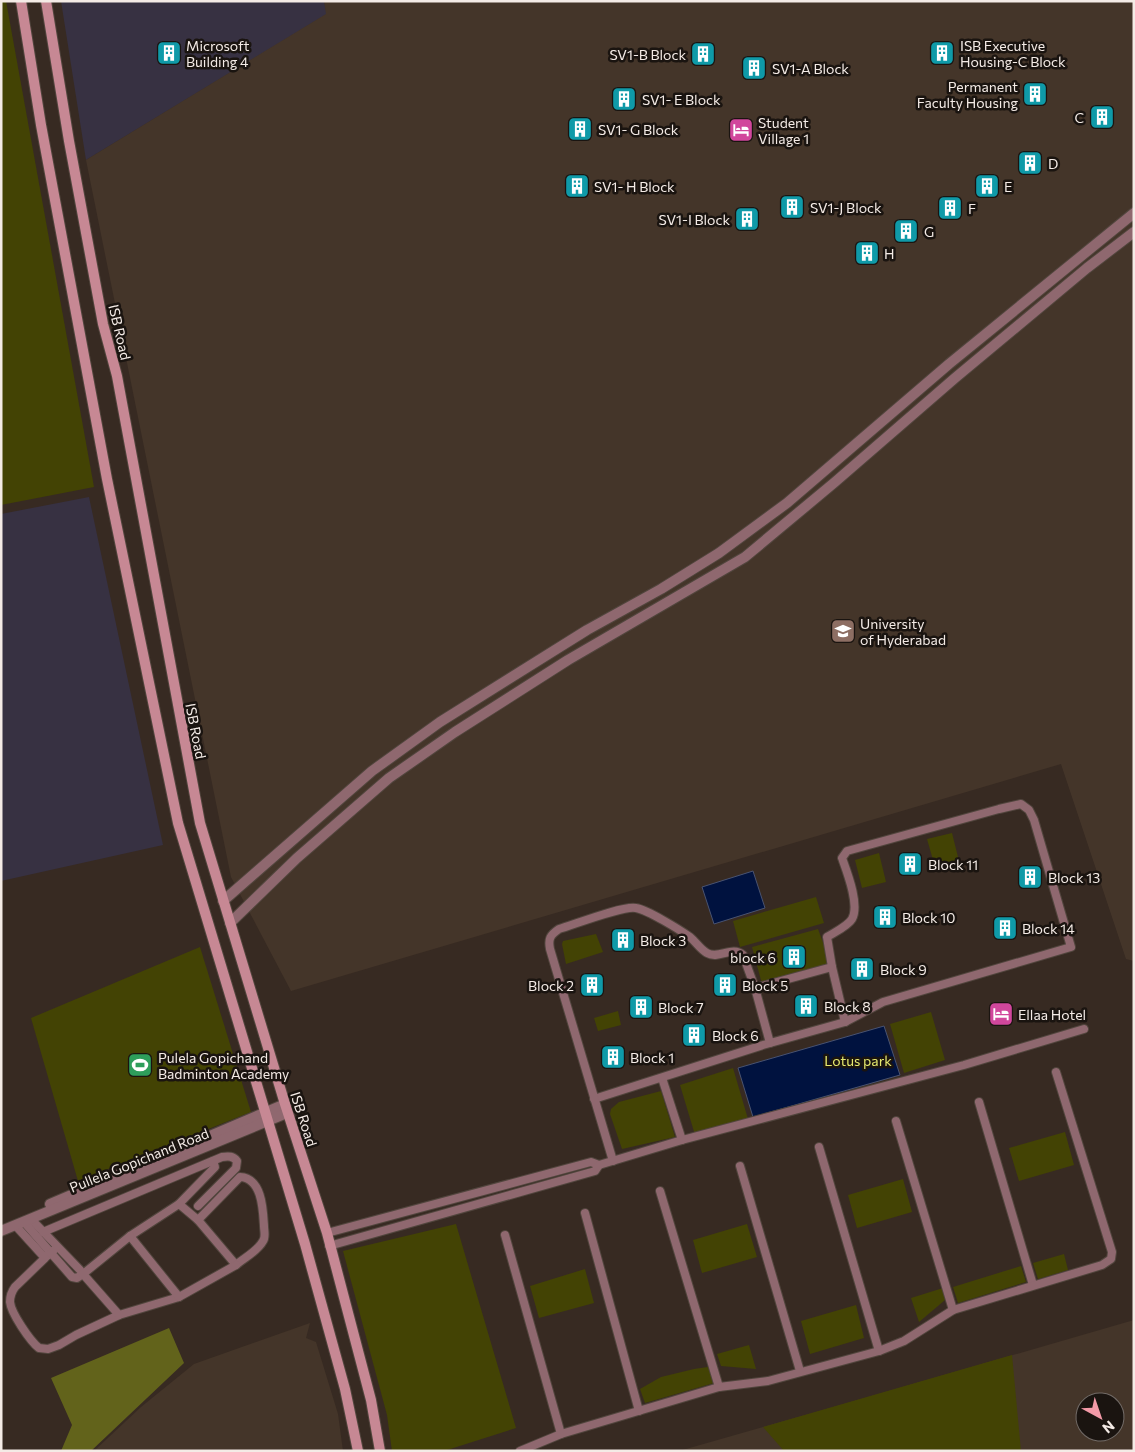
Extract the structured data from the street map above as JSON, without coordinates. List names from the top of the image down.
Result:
{
  "streets": {
    "main road": ["ISB Road"],
    "street": ["Pullela Gopichand Road"]
  },
  "crossings": [
    ["ISB Road", "Pullela Gopichand Road"]
  ],
  "parks": ["Lotus park"],
  "places": {
    "building": [
      "Microsoft Building 4",
      "ISB Executive Housing-C Block",
      "SV1-B Block",
      "SV1-A Block",
      "Permanent Faculty Housing",
      "SV1- E Block",
      "C",
      "SV1- G Block",
      "D",
      "SV1- H Block",
      "E",
      "SV1-J Block",
      "F",
      "SV1-I Block",
      "G",
      "H",
      "Block 11",
      "Block 13",
      "Block 10",
      "Block 14",
      "Block 3",
      "block 6",
      "Block 9",
      "Block 2",
      "Block 5",
      "Block 8",
      "Block 7",
      "Block 6",
      "Block 1"
    ],
    "hotel": ["Student Village 1", "Ellaa Hotel"],
    "school or university": ["University of Hyderabad"],
    "sports": ["Pulela Gopichand Badminton Academy"]
  },
  "north": "bottom right"
}
